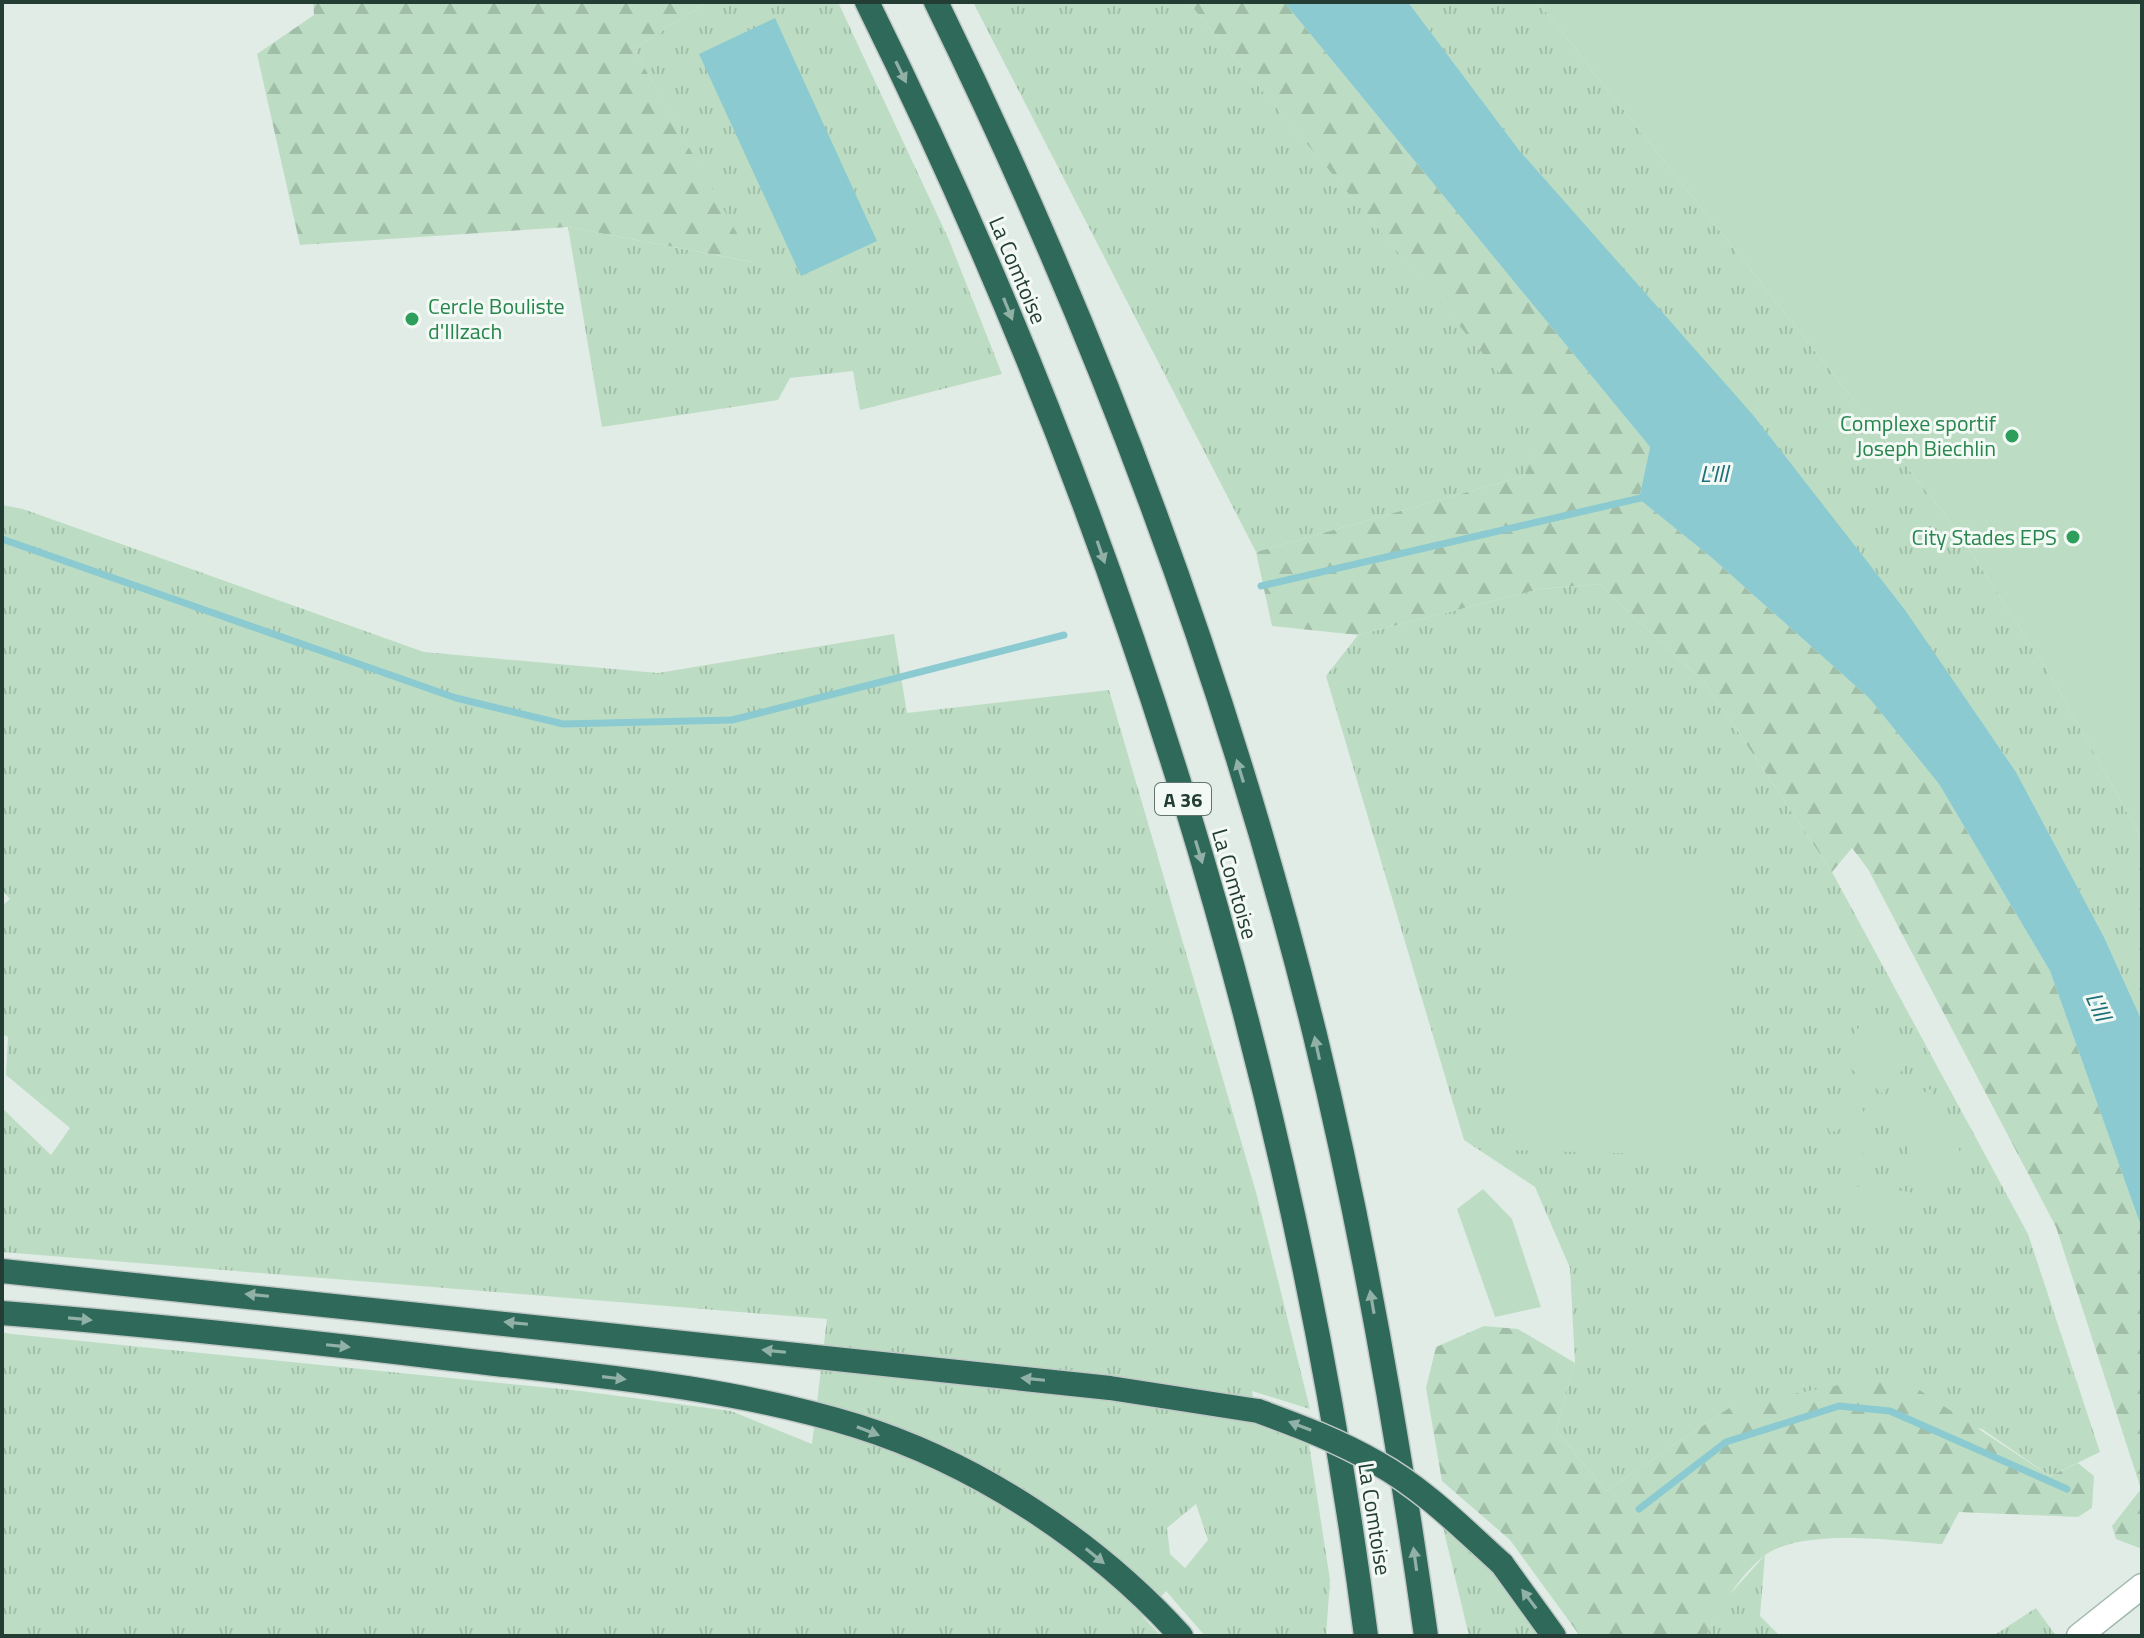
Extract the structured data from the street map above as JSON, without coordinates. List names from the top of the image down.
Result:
{
  "streets": {
    "highway": ["La Comtoise", "A 36"]
  },
  "water": ["L'Ill"],
  "places": ["Cercle Bouliste d'Illzach", "Complexe sportif Joseph Biechlin", "City Stades EPS"]
}
